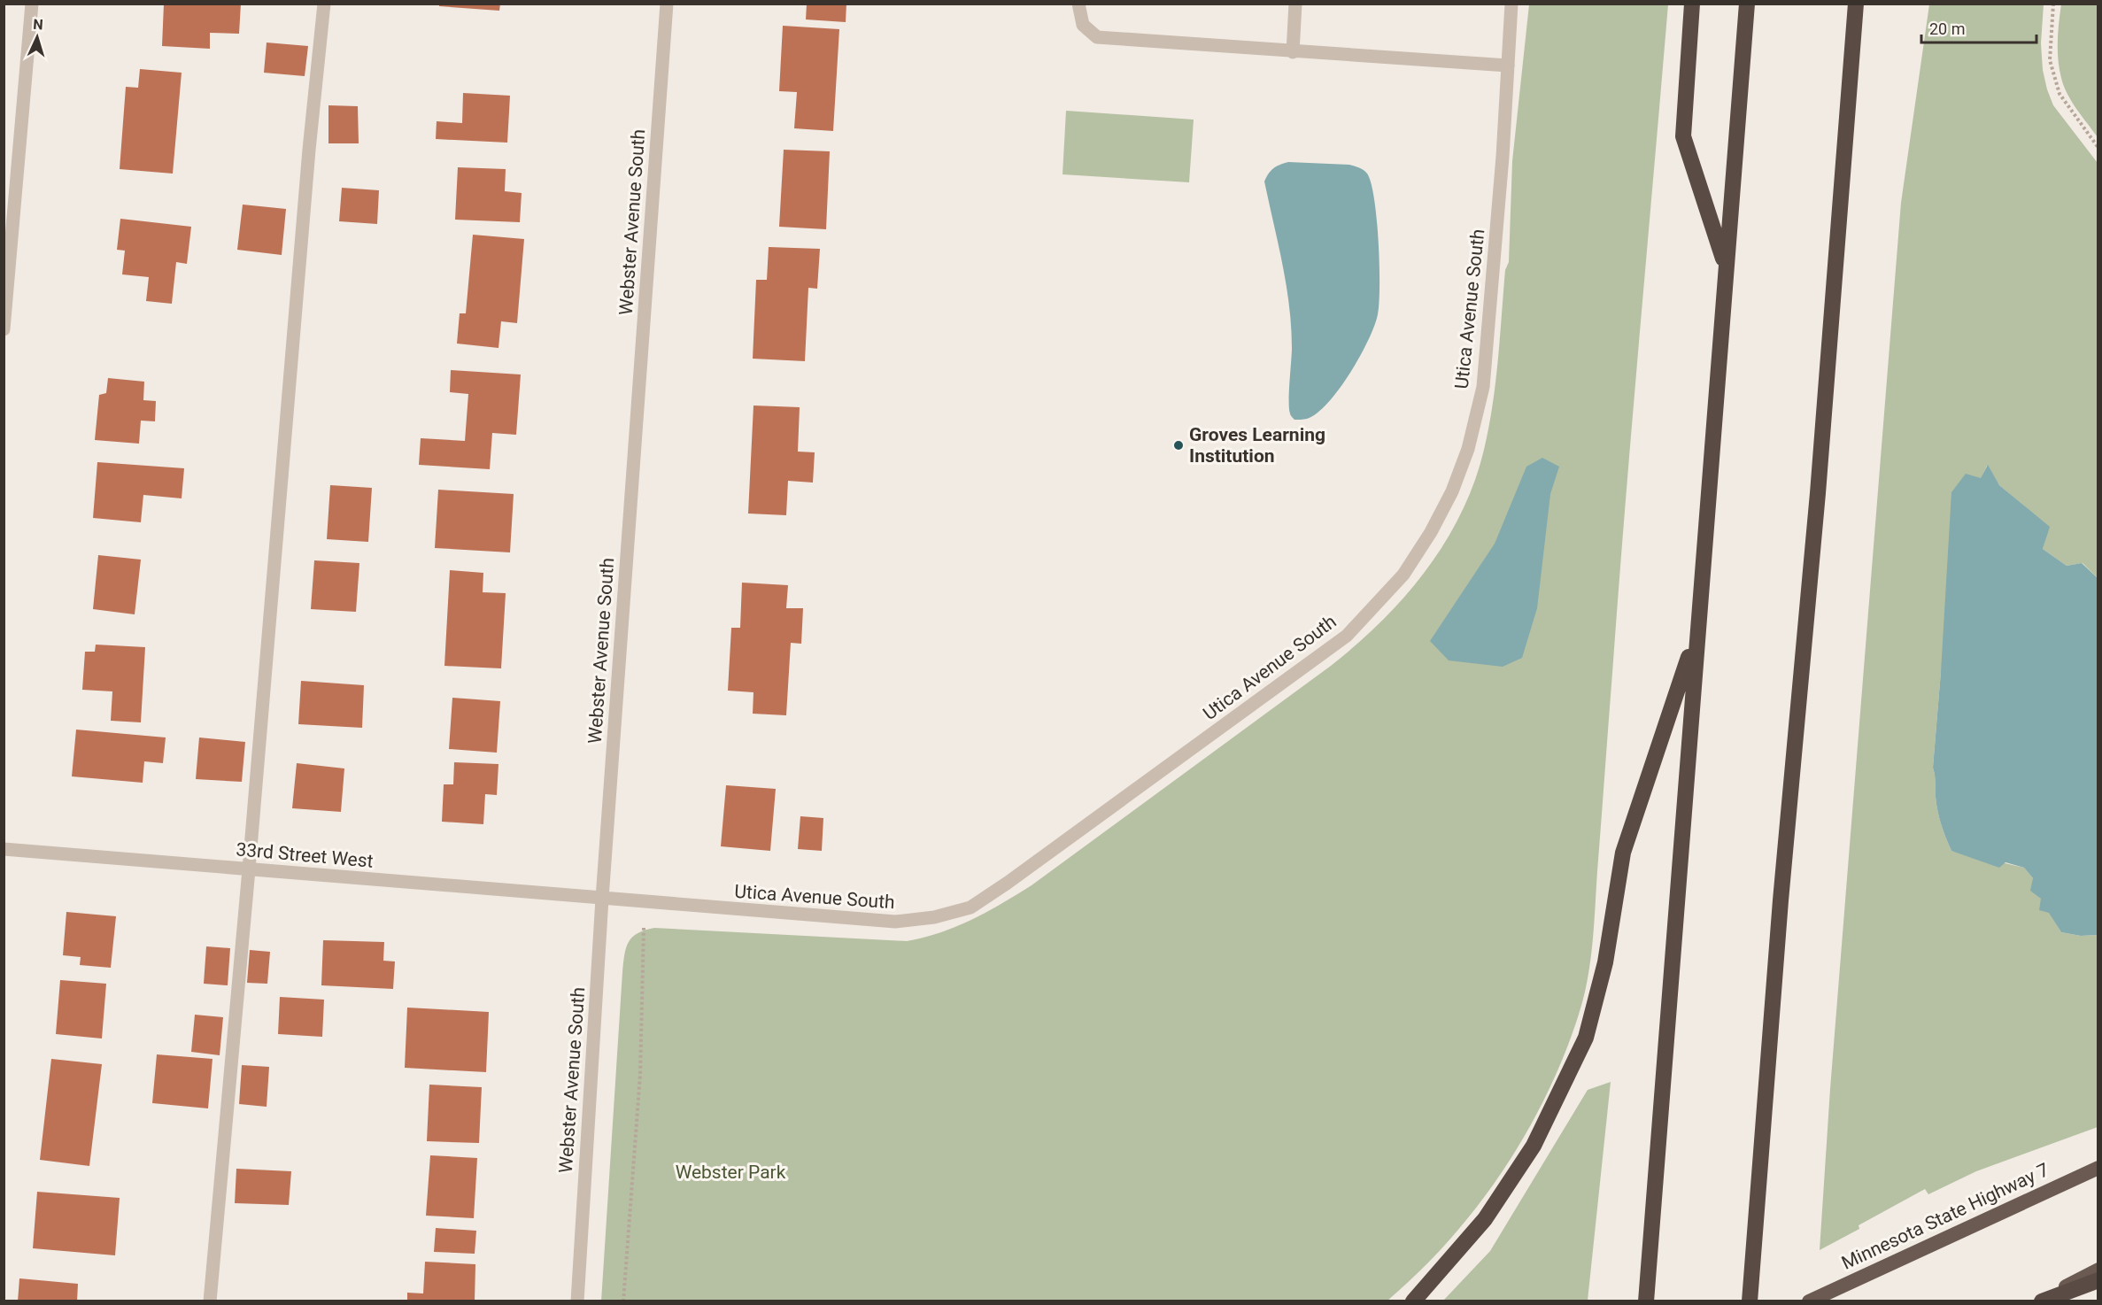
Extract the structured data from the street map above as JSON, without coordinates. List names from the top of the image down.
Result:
{
  "streets": {
    "highway": ["Minnesota State Highway 7"],
    "street": ["Webster Avenue South", "Utica Avenue South", "33rd Street West"]
  },
  "crossings": [
    ["Webster Avenue South", "Utica Avenue South"],
    ["Webster Avenue South", "33rd Street West"],
    ["Utica Avenue South", "33rd Street West"]
  ],
  "parks": ["Webster Park"],
  "places": ["Groves Learning Institution"],
  "scale_bar": "20 m",
  "north": "top"
}
